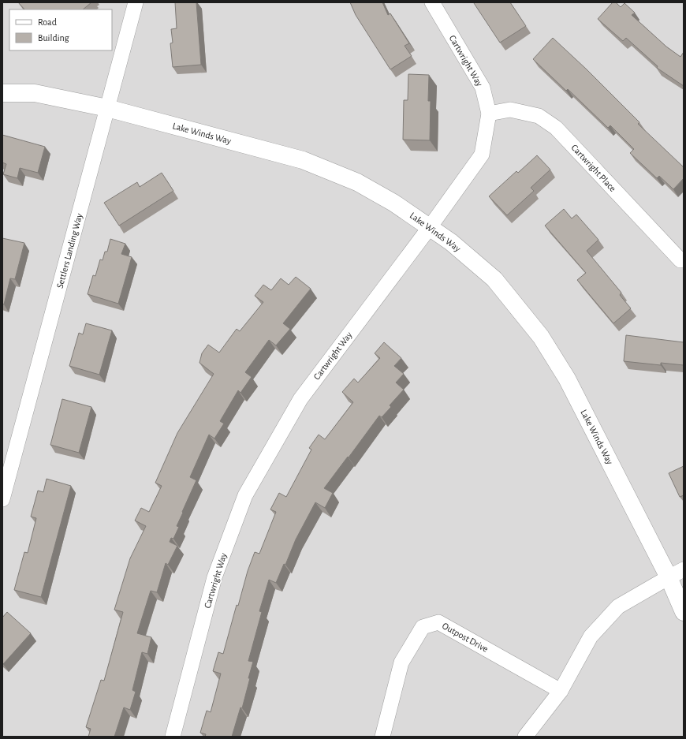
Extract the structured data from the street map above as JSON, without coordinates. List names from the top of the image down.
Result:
{
  "streets": {
    "street": [
      "Cartwright Way",
      "Lake Winds Way",
      "Cartwright Place",
      "Settlers Landing Way",
      "Outpost Drive"
    ]
  },
  "crossings": [
    ["Cartwright Way", "Lake Winds Way"],
    ["Cartwright Way", "Cartwright Place"],
    ["Lake Winds Way", "Settlers Landing Way"]
  ],
  "legend": ["Road", "Building"]
}
